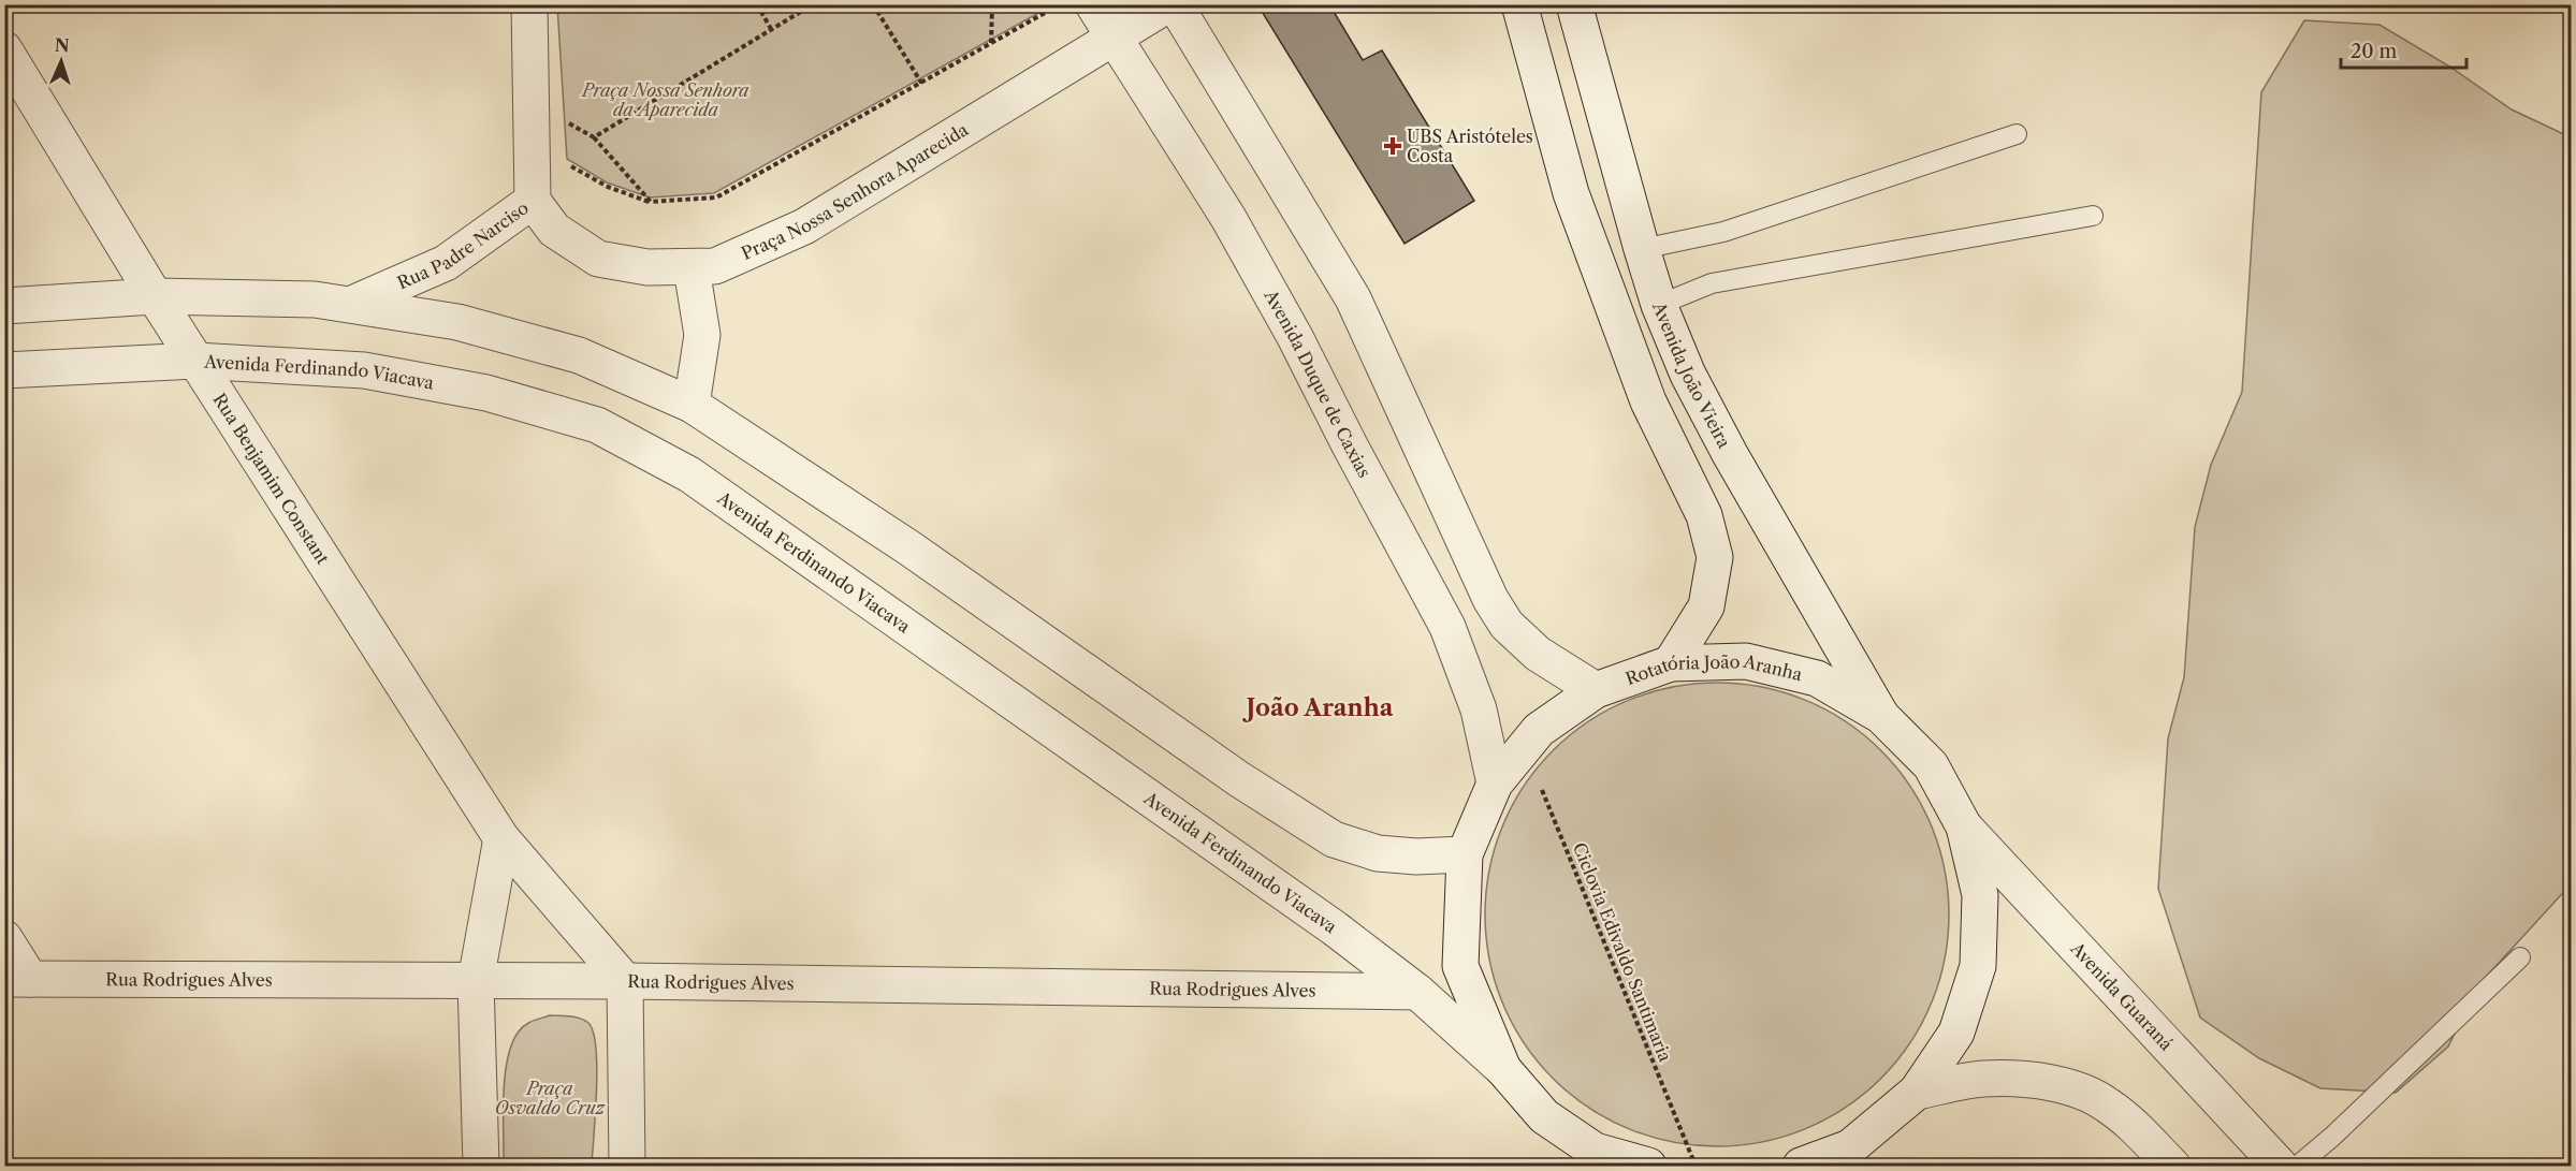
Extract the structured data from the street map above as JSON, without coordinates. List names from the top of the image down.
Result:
{
  "streets": {
    "street": [
      "Praça Nossa Senhora Aparecida",
      "Rua Padre Narciso",
      "Avenida Ferdinando Viacava",
      "Avenida João Vieira",
      "Avenida Duque de Caxias",
      "Rua Benjamim Constant",
      "Rotatória João Aranha",
      "Rua Rodrigues Alves",
      "Avenida Guaraná"
    ],
    "path": ["Ciclovia Edivaldo Santimaria"]
  },
  "crossings": [
    ["Praça Nossa Senhora Aparecida", "Rua Padre Narciso"],
    ["Praça Nossa Senhora Aparecida", "Avenida Duque de Caxias"],
    ["Avenida Ferdinando Viacava", "Rua Benjamim Constant"],
    ["Avenida Ferdinando Viacava", "Rotatória João Aranha"],
    ["Avenida Ferdinando Viacava", "Rua Rodrigues Alves"],
    ["Avenida João Vieira", "Rotatória João Aranha"],
    ["Avenida Duque de Caxias", "Rotatória João Aranha"],
    ["Rua Benjamim Constant", "Rua Rodrigues Alves"],
    ["Rotatória João Aranha", "Ciclovia Edivaldo Santimaria"],
    ["Rotatória João Aranha", "Avenida Guaraná"]
  ],
  "districts": ["João Aranha"],
  "parks": ["Praça Nossa Senhora da Aparecida", "Praça Osvaldo Cruz"],
  "places": {
    "health": ["UBS Aristóteles Costa"]
  },
  "scale_bar": "20 m",
  "north": "top"
}
